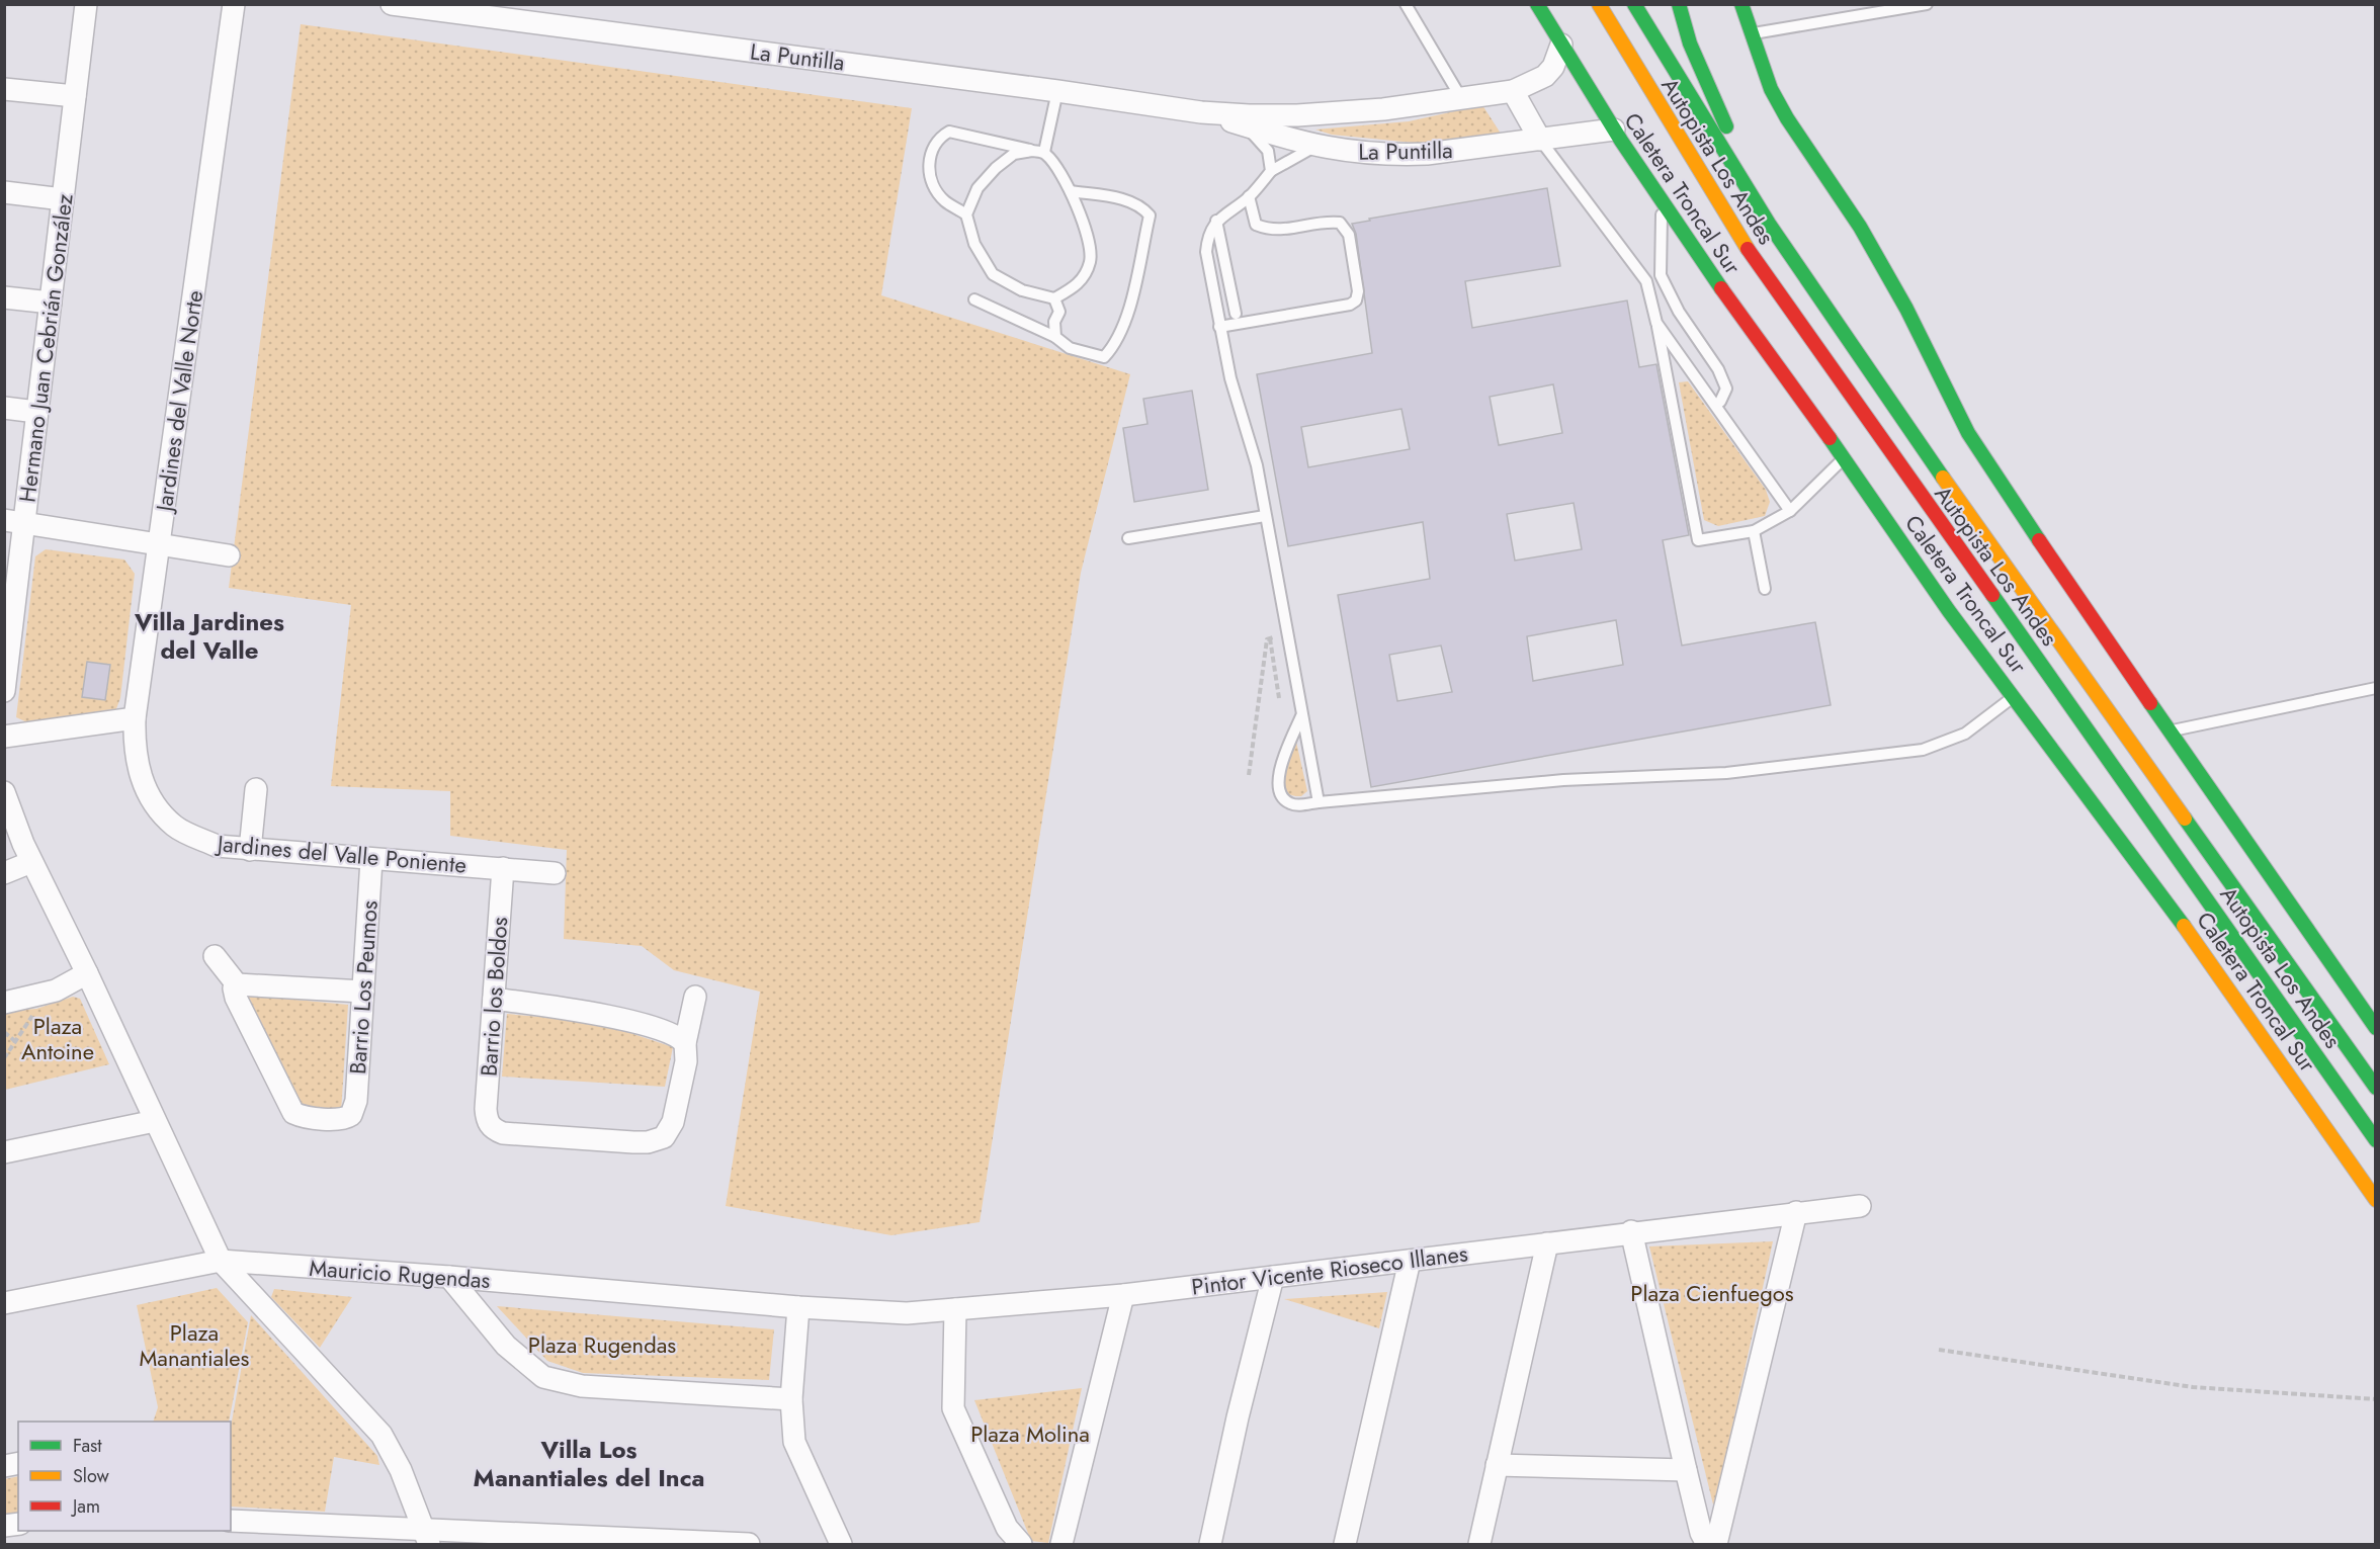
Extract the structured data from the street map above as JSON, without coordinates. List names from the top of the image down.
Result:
{
  "streets": {
    "main road": ["Autopista Los Andes", "Caletera Troncal Sur"],
    "street": [
      "La Puntilla",
      "Hermano Juan Cebrián González",
      "Jardines del Valle Norte",
      "Jardines del Valle Poniente",
      "Barrio Los Peumos",
      "Barrio los Boldos",
      "Pintor Vicente Rioseco Illanes",
      "Mauricio Rugendas"
    ]
  },
  "crossings": [
    ["La Puntilla", "Caletera Troncal Sur"],
    ["Jardines del Valle Norte", "Jardines del Valle Poniente"],
    ["Jardines del Valle Poniente", "Barrio Los Peumos"],
    ["Jardines del Valle Poniente", "Barrio los Boldos"],
    ["Pintor Vicente Rioseco Illanes", "Mauricio Rugendas"]
  ],
  "districts": ["Villa Jardines del Valle", "Villa Los Manantiales del Inca"],
  "parks": [
    "Plaza Antoine",
    "Plaza Cienfuegos",
    "Plaza Manantiales",
    "Plaza Rugendas",
    "Plaza Molina"
  ],
  "legend": ["Fast", "Slow", "Jam"]
}
